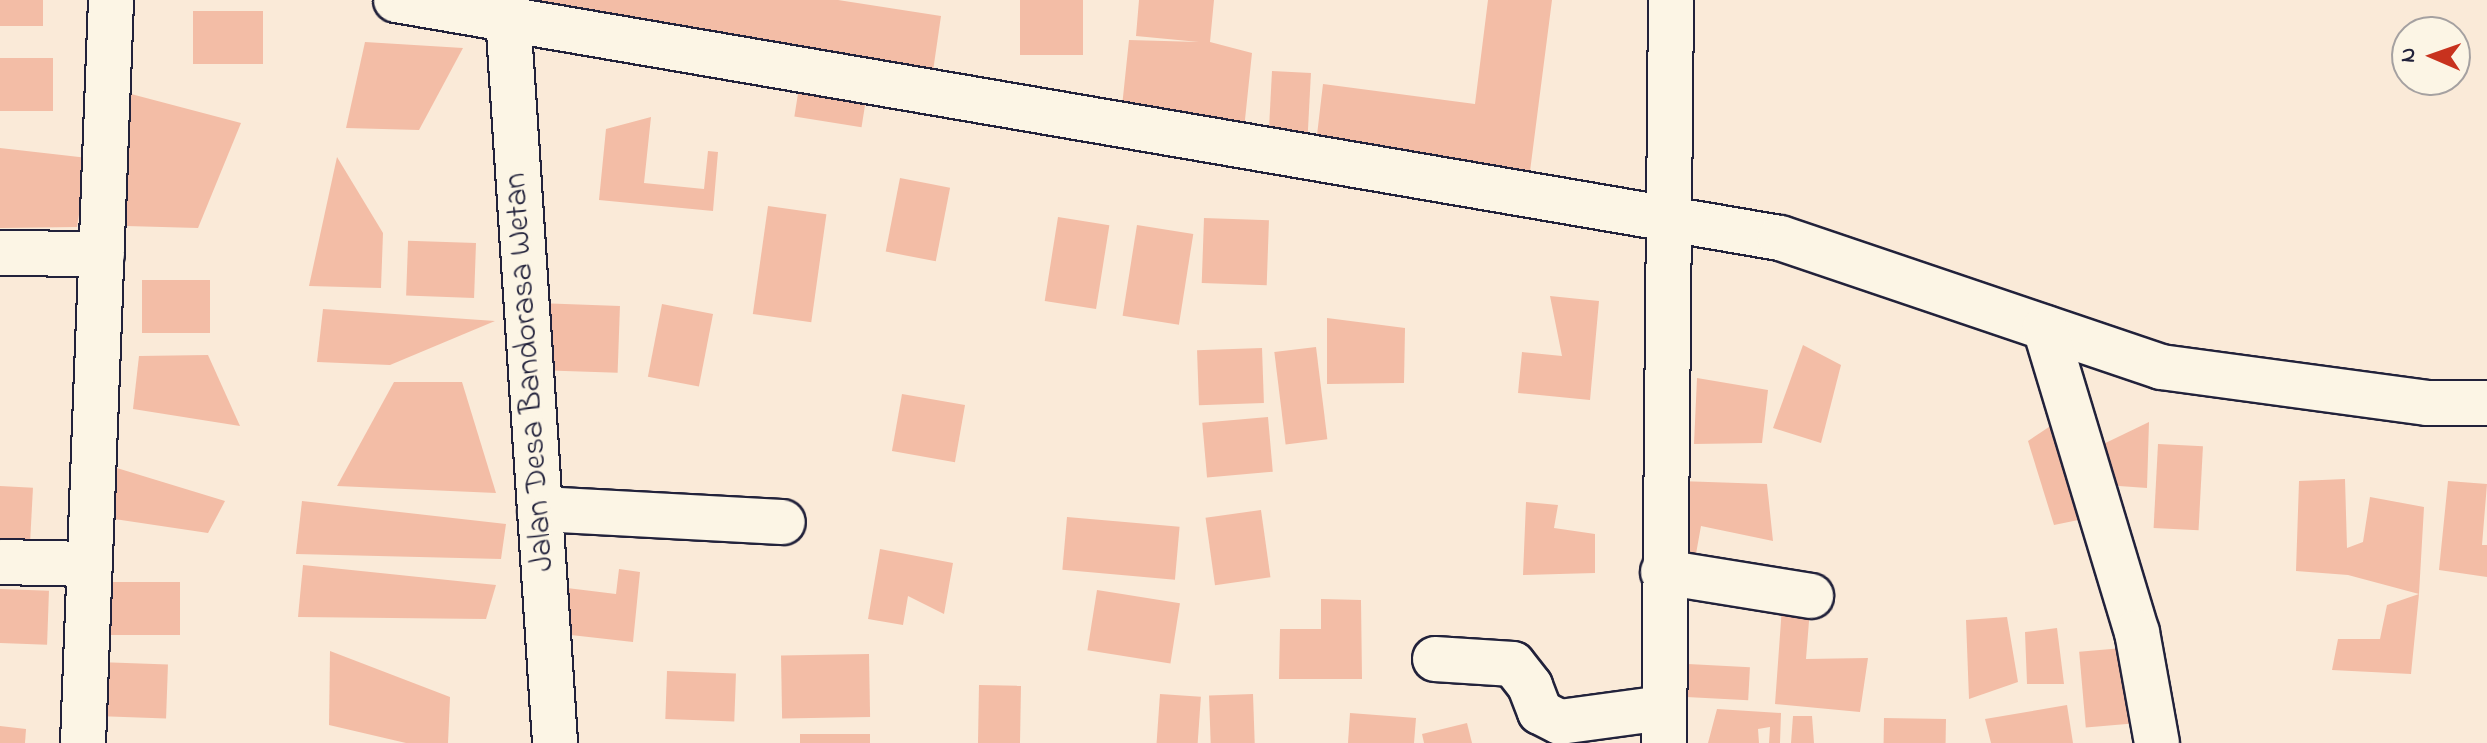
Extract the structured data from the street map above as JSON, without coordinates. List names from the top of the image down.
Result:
{
  "streets": {
    "street": ["Jalan Desa Bandorasa Wetan"]
  },
  "north": "left"
}
